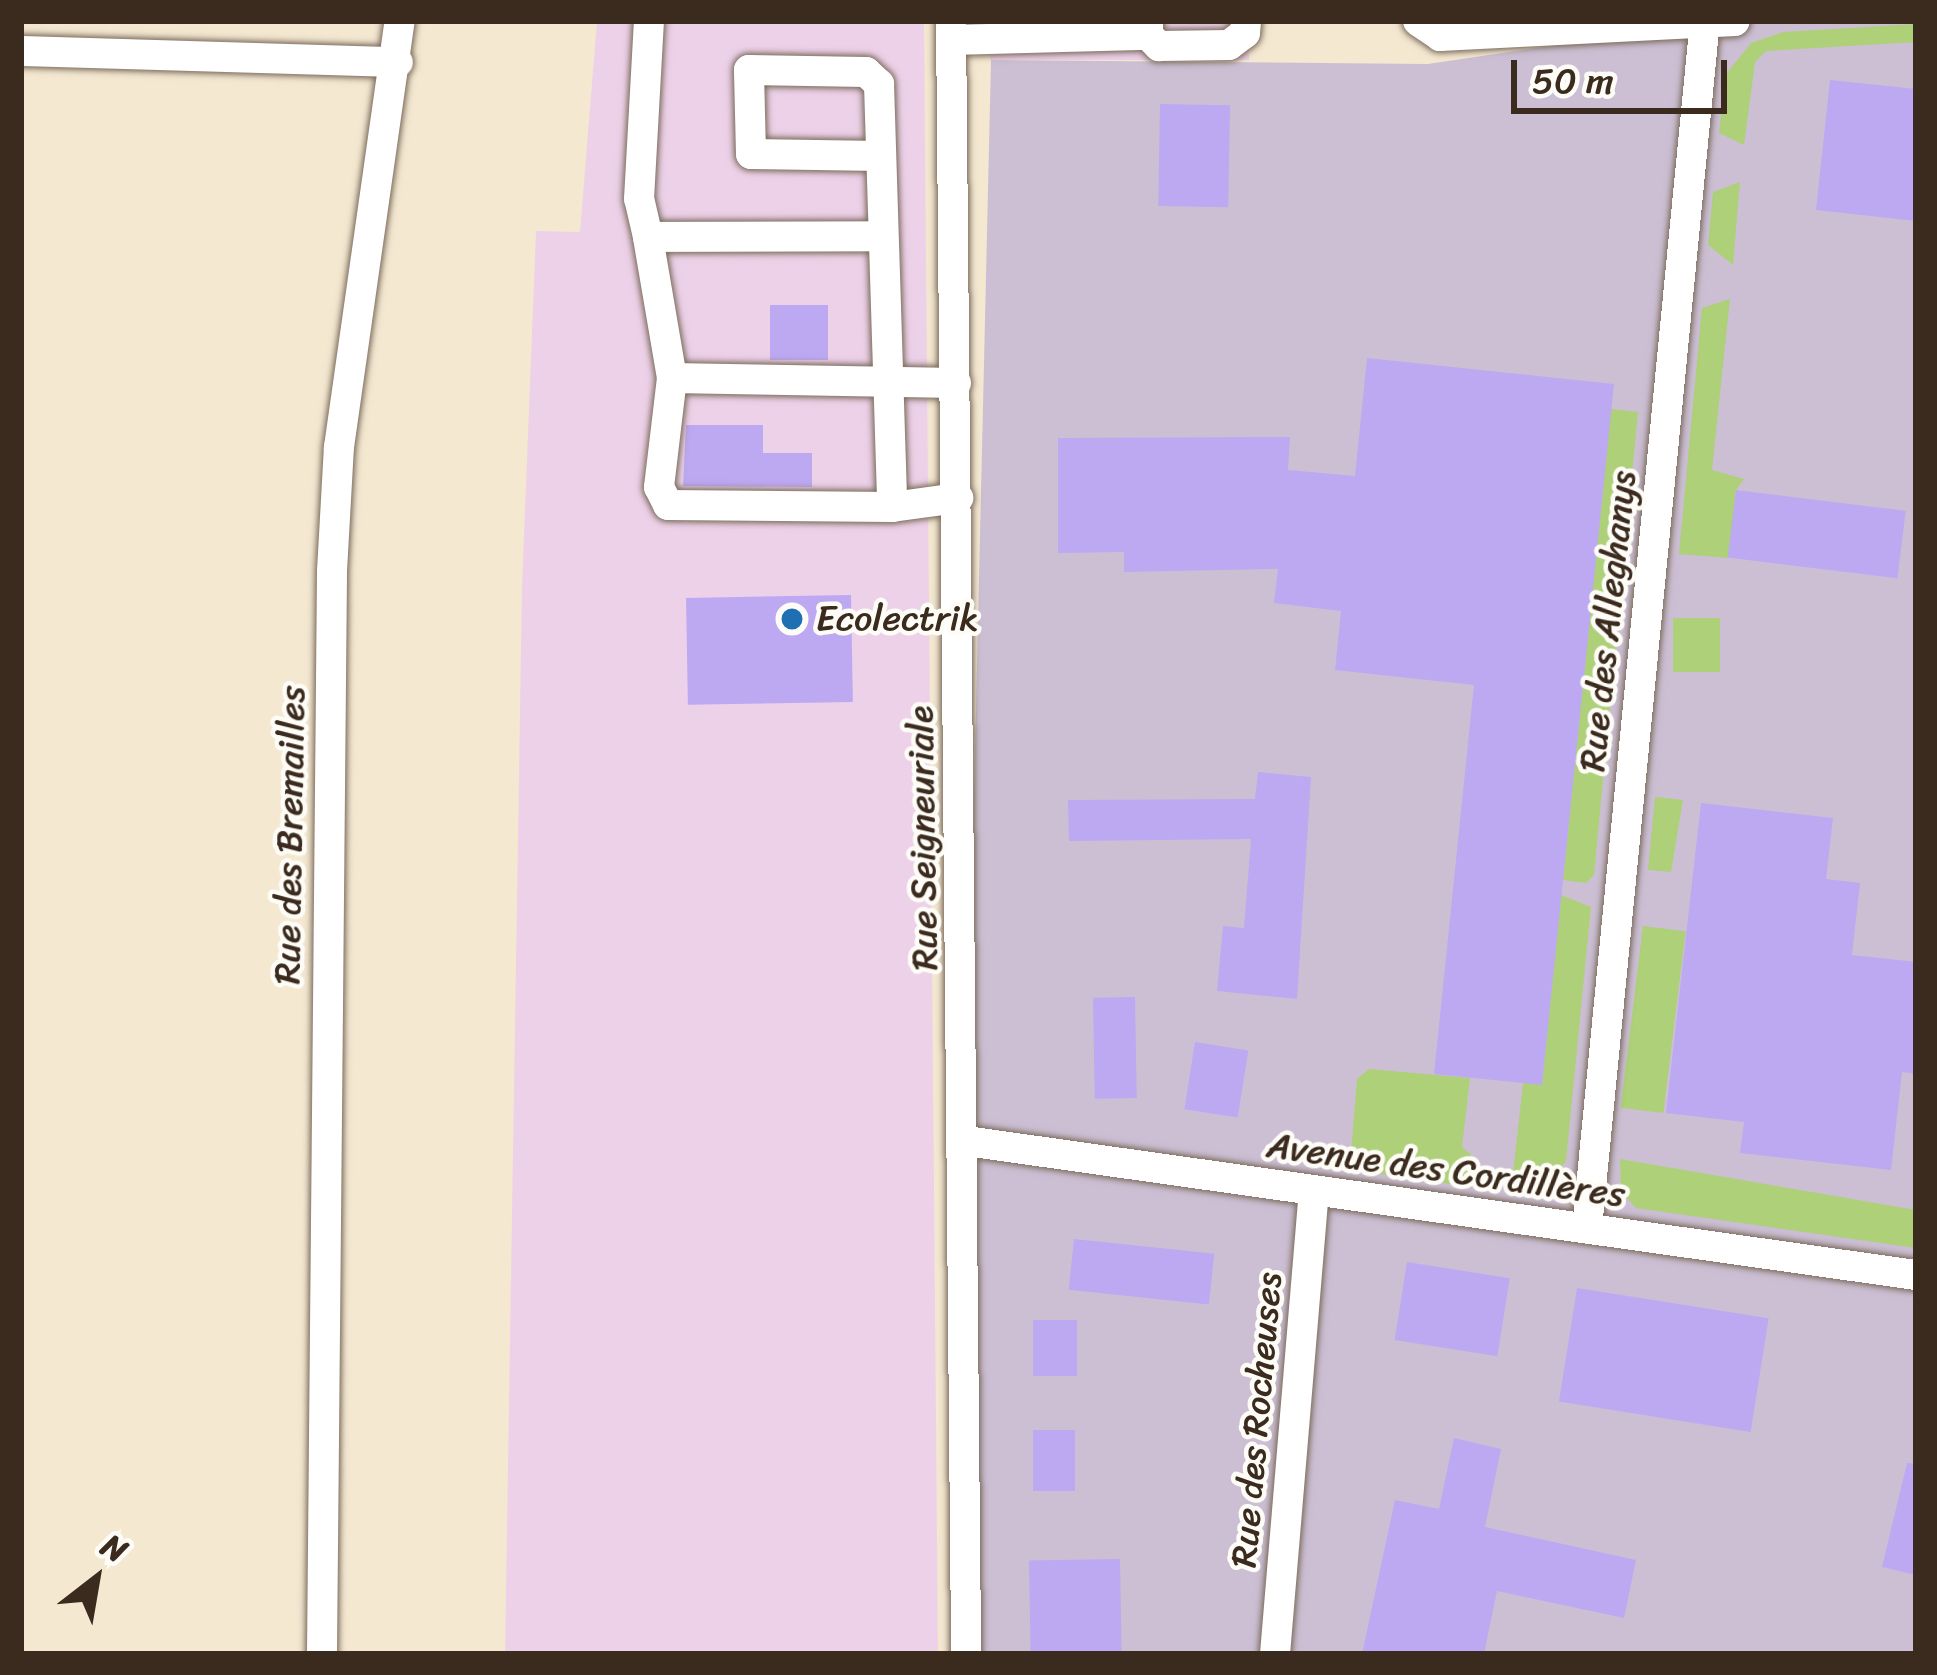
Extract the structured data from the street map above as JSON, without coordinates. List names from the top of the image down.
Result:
{
  "streets": {
    "street": [
      "Rue des Alleghanys",
      "Rue des Bremailles",
      "Rue Seigneuriale",
      "Avenue des Cordillères",
      "Rue des Rocheuses"
    ]
  },
  "crossings": [
    ["Rue des Alleghanys", "Avenue des Cordillères"],
    ["Rue Seigneuriale", "Avenue des Cordillères"],
    ["Avenue des Cordillères", "Rue des Rocheuses"]
  ],
  "places": ["Ecolectrik"],
  "scale_bar": "50 m",
  "north": "top right"
}
